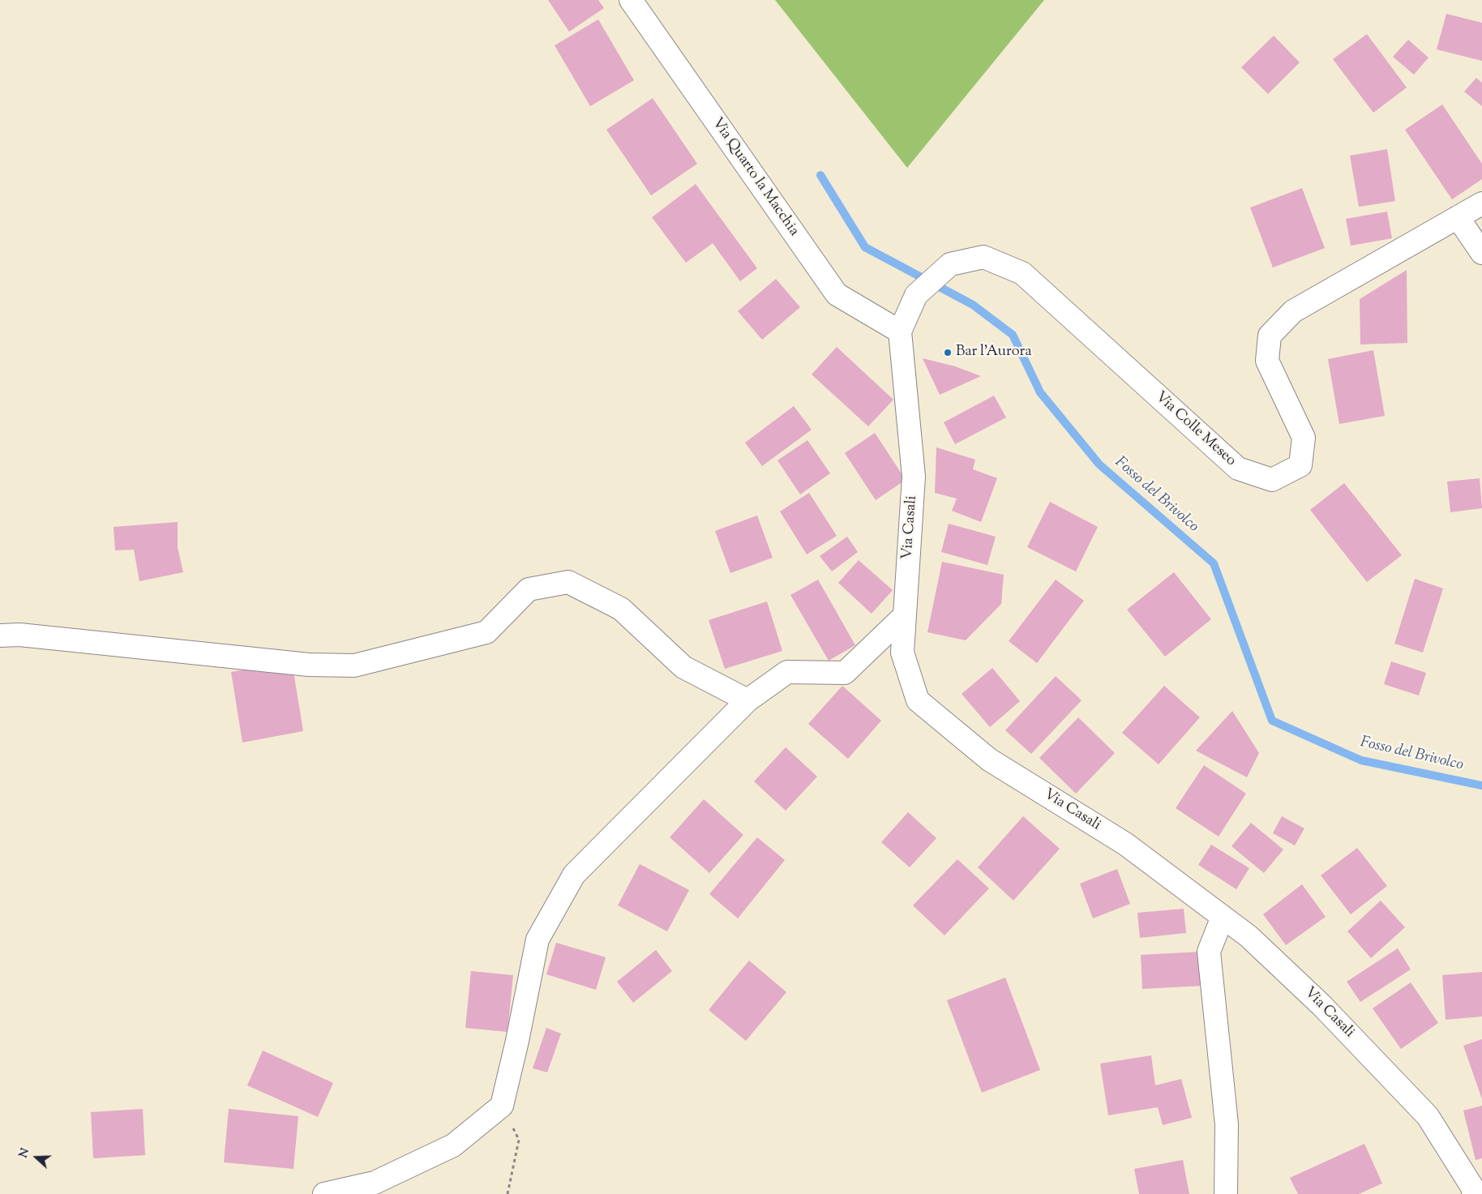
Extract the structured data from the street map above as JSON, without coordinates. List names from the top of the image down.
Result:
{
  "streets": {
    "street": ["Via Quarto la Macchia", "Via Colle Meseo", "Via Casali"]
  },
  "crossings": [
    ["Via Quarto la Macchia", "Via Colle Meseo"],
    ["Via Quarto la Macchia", "Via Casali"],
    ["Via Colle Meseo", "Via Casali"]
  ],
  "water": ["Fosso del Brivolco"],
  "places": ["Bar l'Aurora"],
  "north": "left"
}
